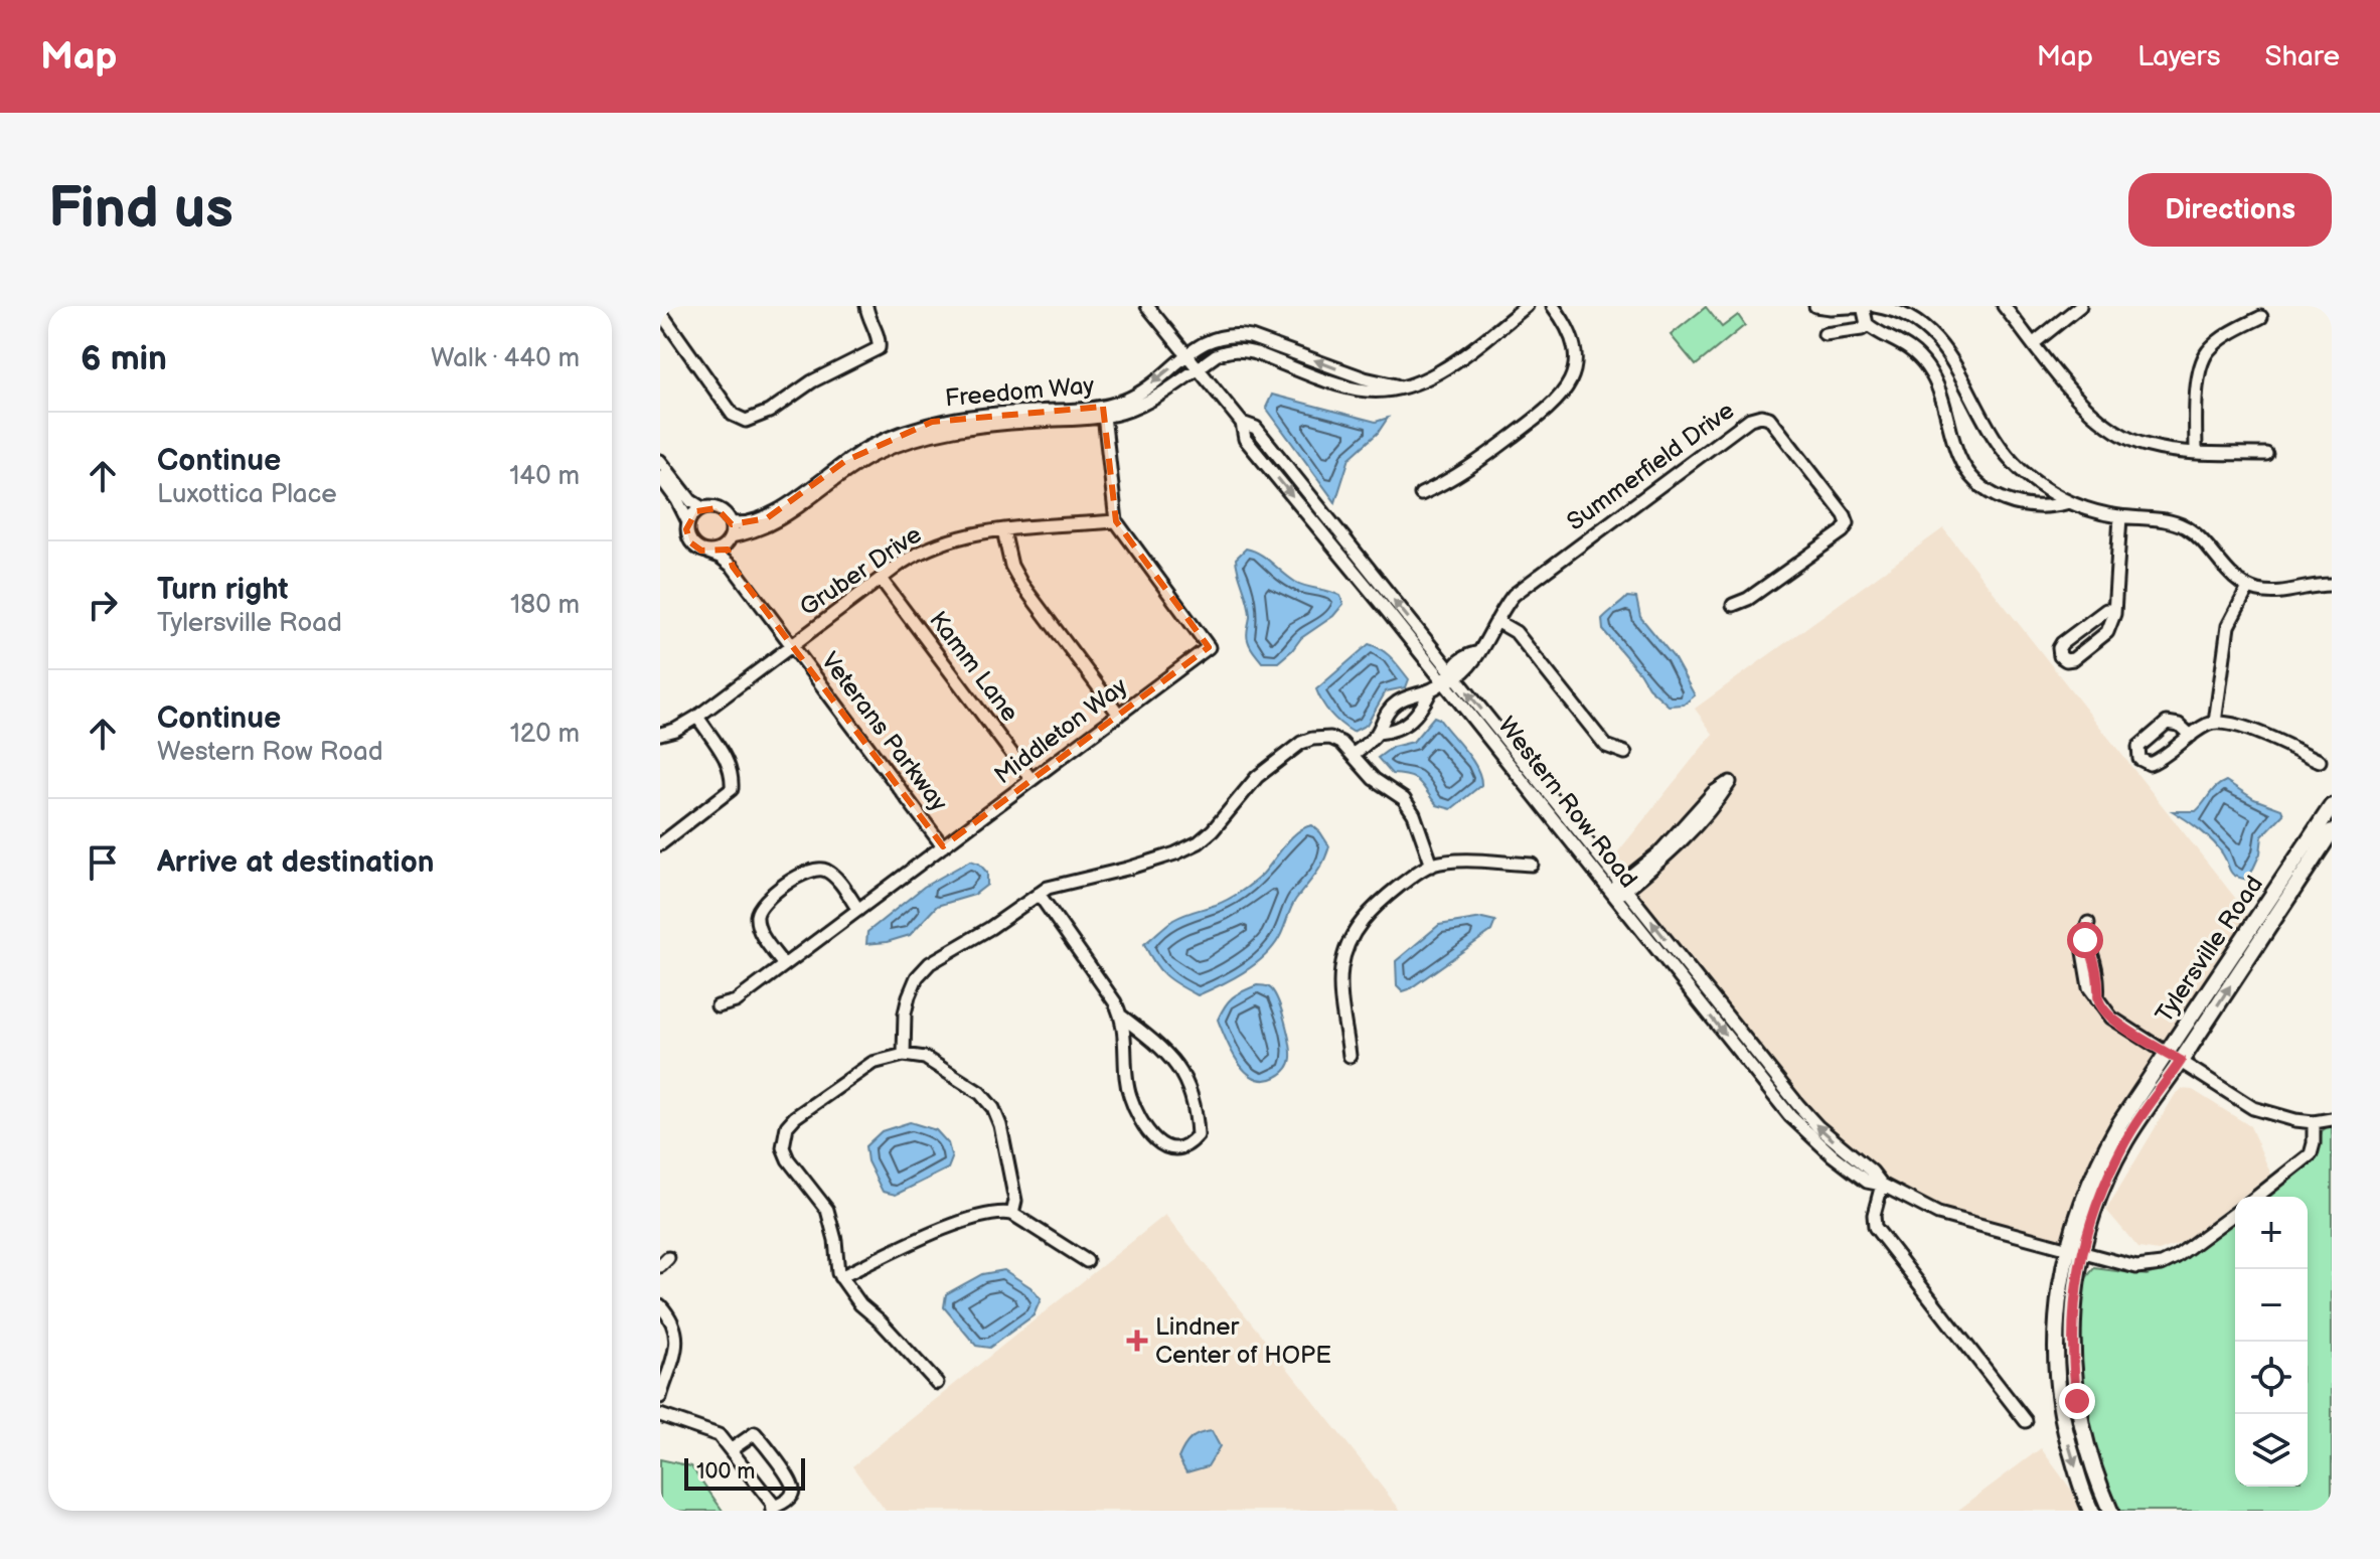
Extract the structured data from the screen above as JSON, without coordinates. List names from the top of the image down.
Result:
{
  "streets": {
    "main road": ["Tylersville Road"],
    "street": [
      "Freedom Way",
      "Summerfield Drive",
      "Gruber Drive",
      "Kamm Lane",
      "Middleton Way",
      "Veterans Parkway",
      "Western Row Road"
    ]
  },
  "crossings": [
    ["Freedom Way", "Veterans Parkway"],
    ["Freedom Way", "Western Row Road"],
    ["Summerfield Drive", "Western Row Road"],
    ["Gruber Drive", "Kamm Lane"],
    ["Gruber Drive", "Middleton Way"],
    ["Gruber Drive", "Veterans Parkway"],
    ["Kamm Lane", "Middleton Way"],
    ["Middleton Way", "Veterans Parkway"],
    ["Western Row Road", "Tylersville Road"]
  ],
  "places": {
    "health": ["Lindner Center of HOPE"]
  },
  "scale_bar": "100 m",
  "page": {
    "header": "Map",
    "nav": ["Map", "Layers", "Share"],
    "buttons": "Directions",
    "title": "Find us",
    "heading": ["6 min", "Walk · 440 m"],
    "list": [
      ["Continue", "Luxottica Place", "140 m"],
      ["Turn right", "Tylersville Road", "180 m"],
      ["Continue", "Western Row Road", "120 m"],
      "Arrive at destination"
    ],
    "map_buttons": ["+", "−"],
    "scale": "100 m"
  }
}
